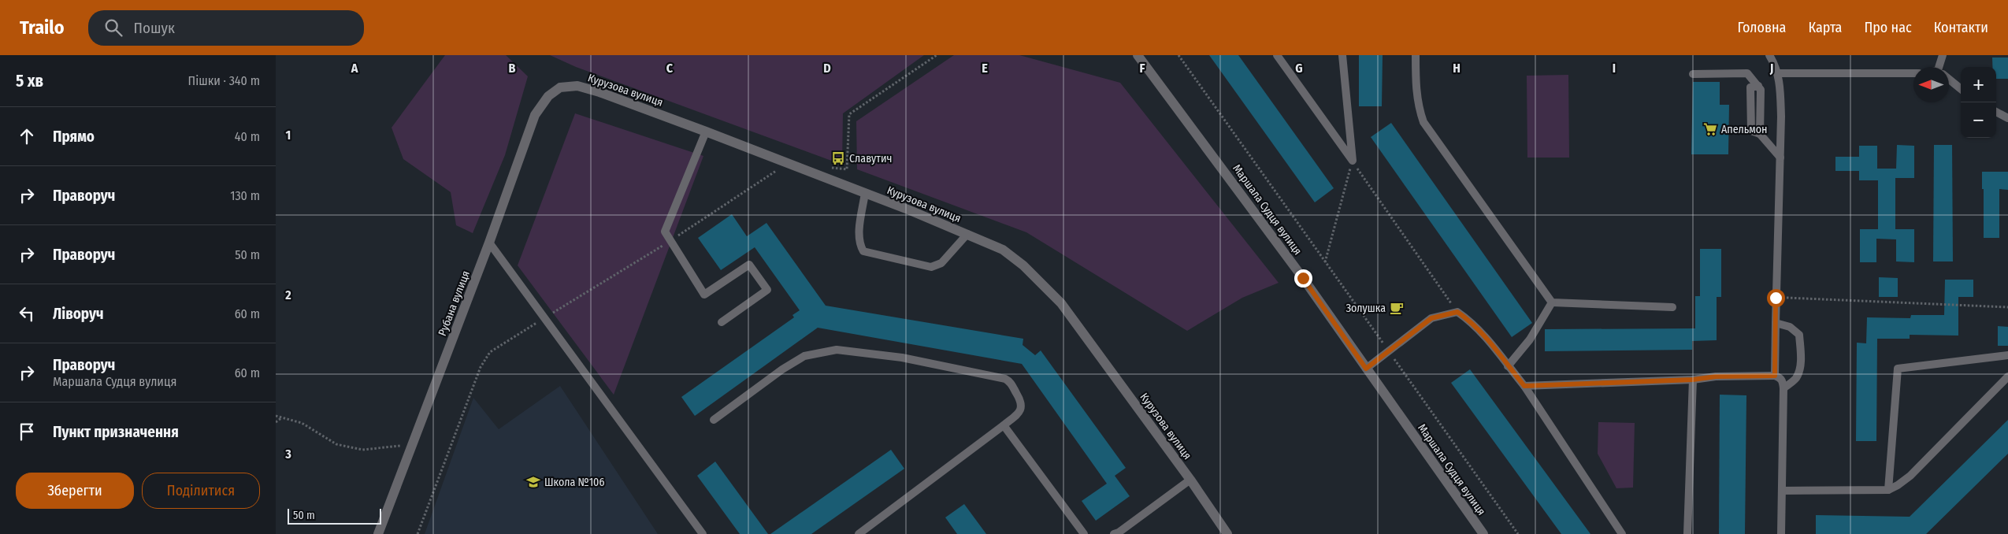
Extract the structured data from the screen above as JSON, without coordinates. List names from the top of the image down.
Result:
{
  "streets": {
    "street": ["Курузова вулиця", "Маршала Судця вулиця", "Рубана вулиця"]
  },
  "crossings": [
    ["Курузова вулиця", "Рубана вулиця"]
  ],
  "places": {
    "supermarket": ["Апельмон"],
    "bus stop": ["Славутич"],
    "cafe": ["Золушка"],
    "school or university": ["Школа №106"]
  },
  "scale_bar": "50 m",
  "north": "left",
  "page": {
    "header": "Trailo",
    "search": "Пошук",
    "nav": [
      "Головна",
      "Карта",
      "Про нас",
      "Контакти"
    ],
    "heading": ["5 хв", "Пішки · 340 m"],
    "map_buttons": ["+", "−"],
    "list": [
      ["Прямо", "40 m"],
      ["Праворуч", "130 m"],
      ["Праворуч", "50 m"],
      ["Ліворуч", "60 m"],
      ["Праворуч", "Маршала Судця вулиця", "60 m"],
      "Пункт призначення"
    ],
    "buttons": ["Зберегти", "Поділитися"],
    "scale": "50 m"
  },
  "grid": {
    "columns": [
      "A",
      "B",
      "C",
      "D",
      "E",
      "F",
      "G",
      "H",
      "I",
      "J"
    ],
    "rows": ["1", "2", "3"]
  }
}
